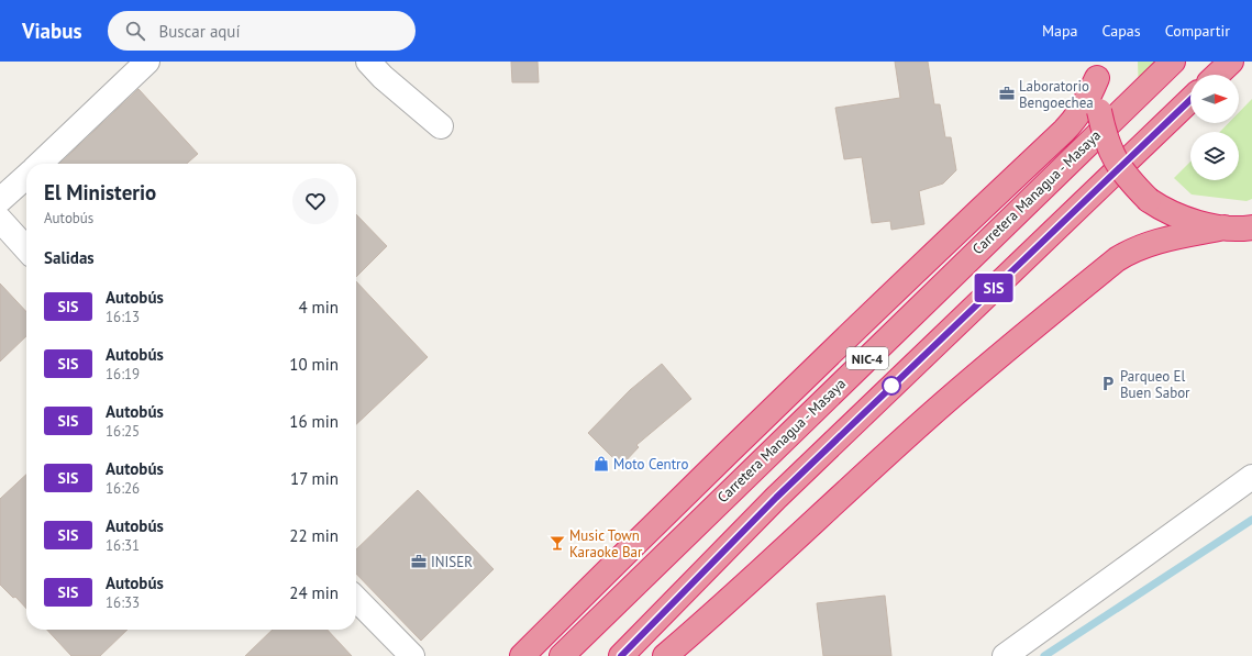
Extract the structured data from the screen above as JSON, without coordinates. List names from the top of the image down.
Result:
{
  "streets": {
    "highway": ["Carretera Managua - Masaya", "NIC-4"]
  },
  "places": {
    "office": ["Laboratorio Bengoechea", "INISER"],
    "parking": ["Parqueo El Buen Sabor"],
    "shop": ["Moto Centro"],
    "bar": ["Music Town Karaoke Bar"]
  },
  "lines": ["bus line SIS"],
  "north": "right",
  "page": {
    "header": "Viabus",
    "search": "Buscar aquí",
    "nav": ["Mapa", "Capas", "Compartir"],
    "on_map": "SIS",
    "heading": [
      ["El Ministerio", "Autobús"],
      "Salidas"
    ],
    "list": [
      {
        "mark": "SIS",
        "name": "Autobús",
        "note": "16:13",
        "value": "4 min"
      },
      {
        "mark": "SIS",
        "name": "Autobús",
        "note": "16:19",
        "value": "10 min"
      },
      {
        "mark": "SIS",
        "name": "Autobús",
        "note": "16:25",
        "value": "16 min"
      },
      {
        "mark": "SIS",
        "name": "Autobús",
        "note": "16:26",
        "value": "17 min"
      },
      {
        "mark": "SIS",
        "name": "Autobús",
        "note": "16:31",
        "value": "22 min"
      },
      {
        "mark": "SIS",
        "name": "Autobús",
        "note": "16:33",
        "value": "24 min"
      }
    ]
  }
}
